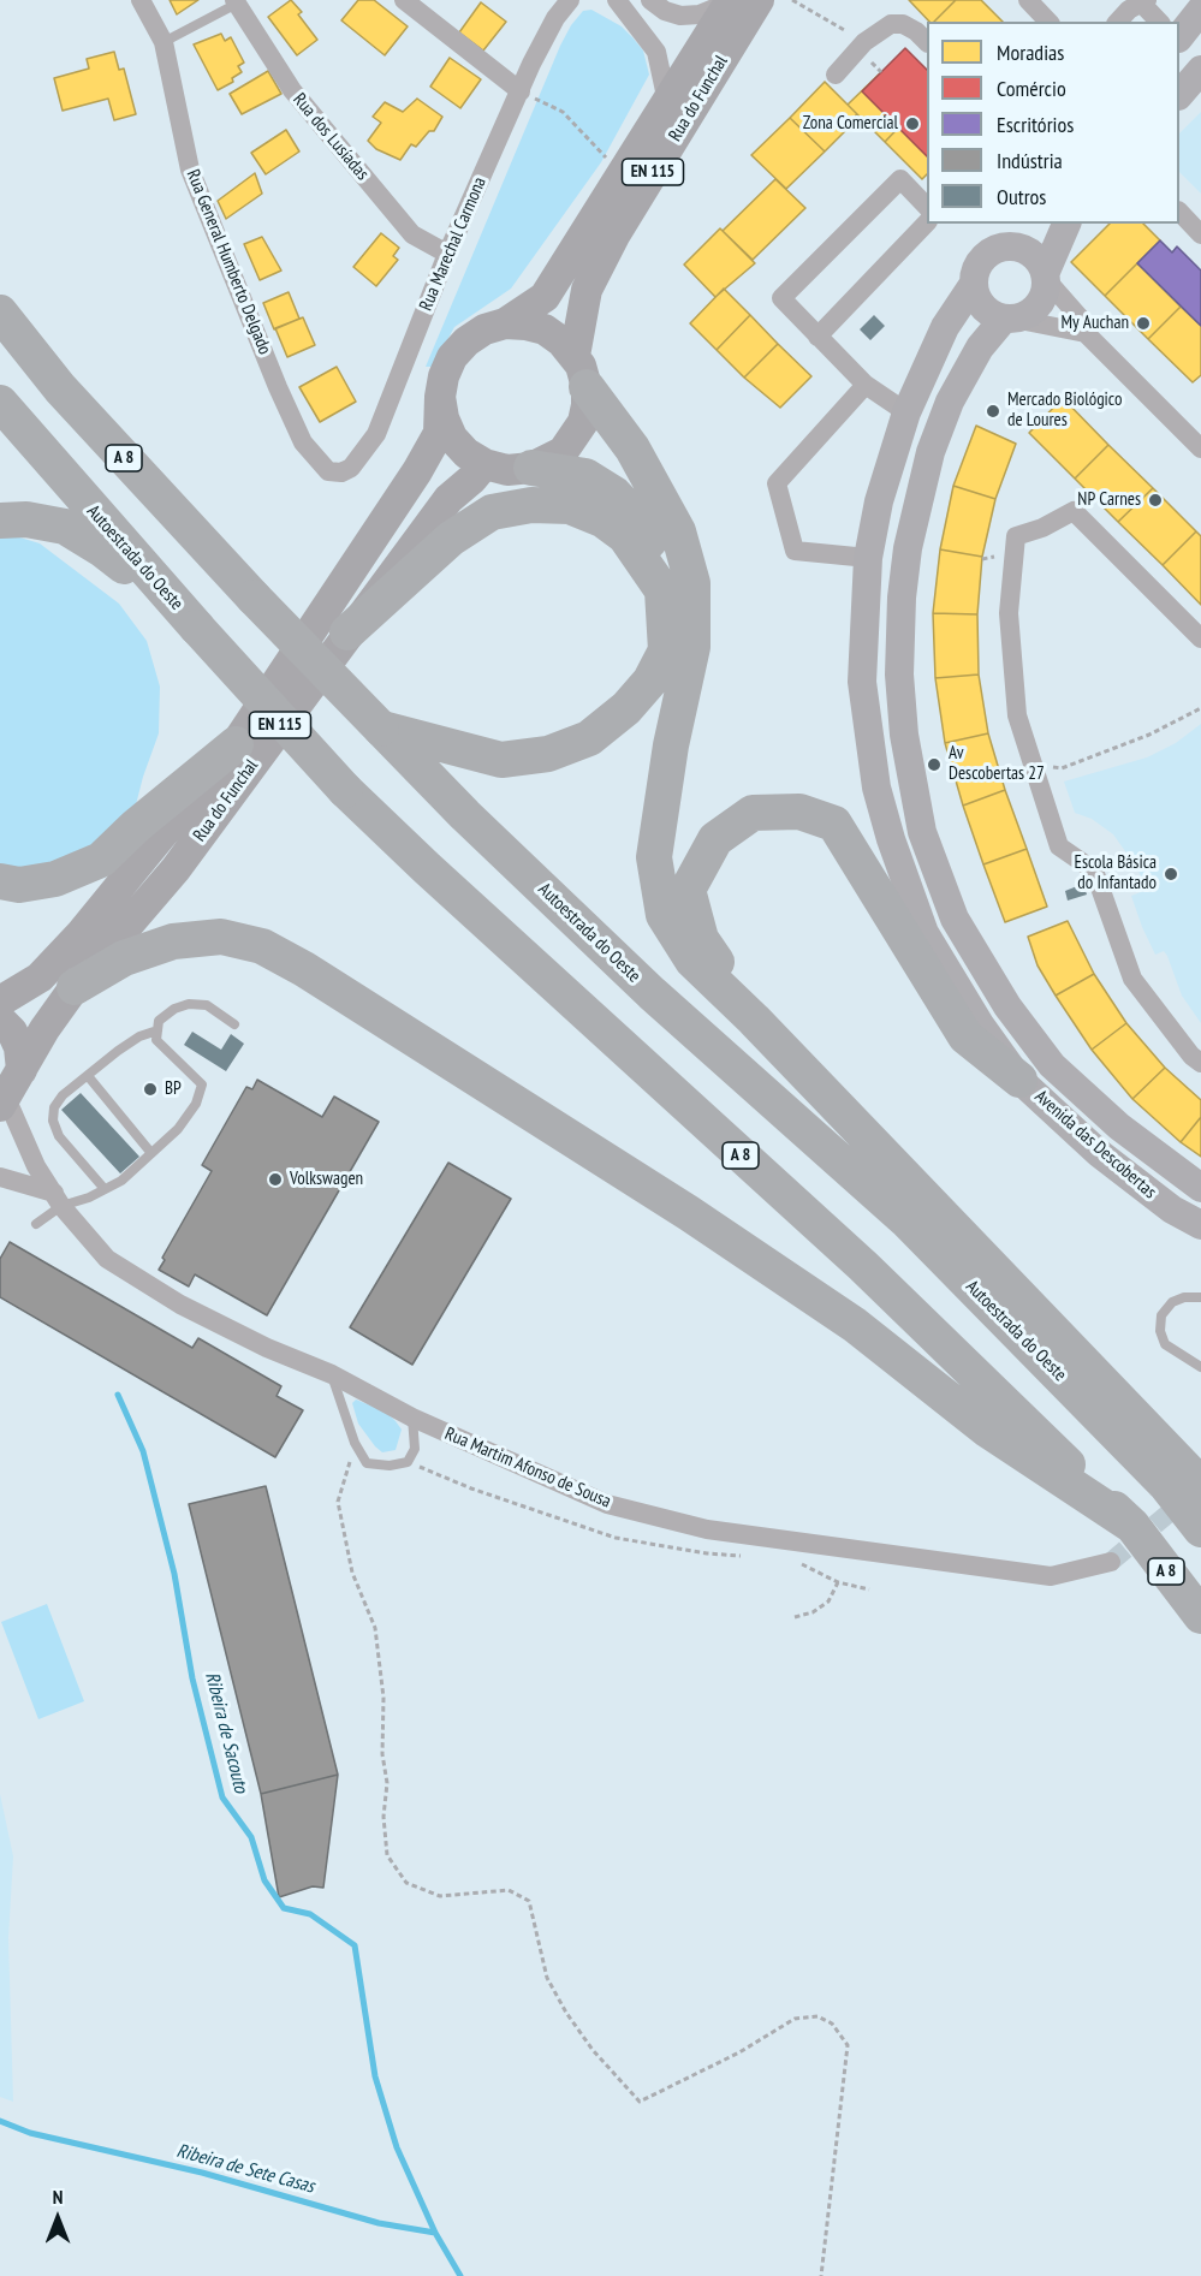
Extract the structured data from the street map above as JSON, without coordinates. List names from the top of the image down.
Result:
{
  "streets": {
    "highway": ["A 8", "Autoestrada do Oeste"],
    "main road": ["Rua do Funchal", "EN 115", "Avenida das Descobertas"],
    "street": [
      "Rua dos Lusíadas",
      "Rua Marechal Carmona",
      "Rua General Humberto Delgado",
      "Rua Martim Afonso de Sousa"
    ]
  },
  "crossings": [
    ["Rua do Funchal", "Rua Martim Afonso de Sousa"],
    ["Rua dos Lusíadas", "Rua Marechal Carmona"],
    ["Rua Marechal Carmona", "Rua General Humberto Delgado"]
  ],
  "water": ["Ribeira de Sacouto", "Ribeira de Sete Casas"],
  "places": [
    "Zona Comercial",
    "My Auchan",
    "Mercado Biológico de Loures",
    "NP Carnes",
    "Av Descobertas 27",
    "Escola Básica do Infantado",
    "BP",
    "Volkswagen"
  ],
  "legend": [
    "Moradias",
    "Comércio",
    "Escritórios",
    "Indústria",
    "Outros"
  ],
  "north": "top"
}
